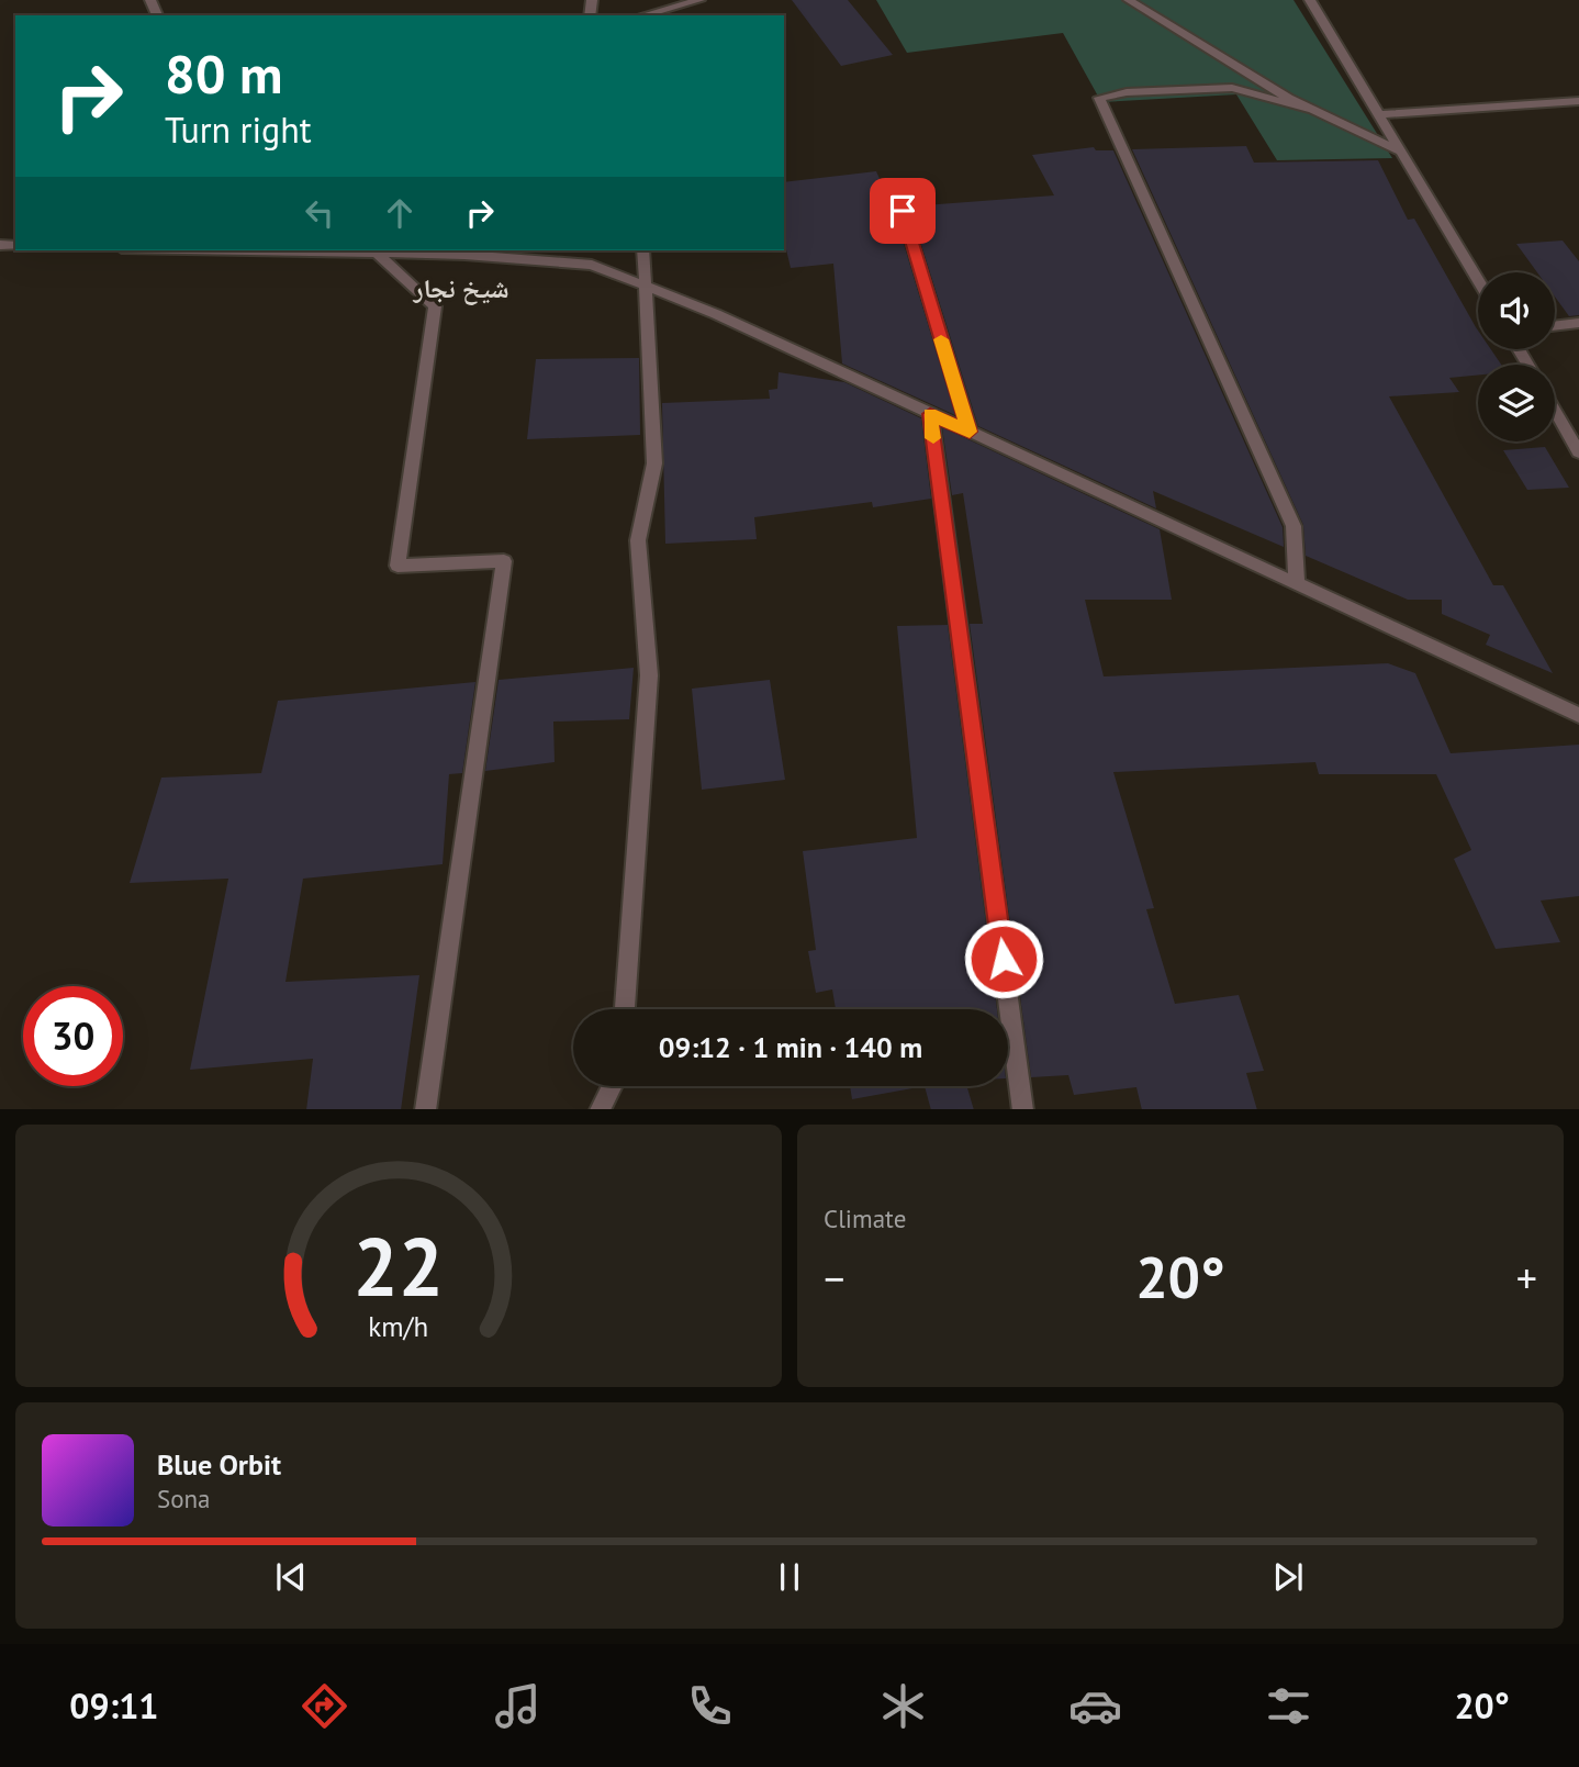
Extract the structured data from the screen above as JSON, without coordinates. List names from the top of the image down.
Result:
{
  "districts": ["شيخ نجار"],
  "page": {
    "turn": ["80 m", "Turn right"],
    "limit": "30",
    "trip": "09:12 · 1 min · 140 m",
    "tile": "Climate",
    "heat": ["−", "20°", "+"],
    "song": ["Blue Orbit", "Sona"],
    "tabs": ["09:11", "20°"],
    "gauge": ["22", "km/h"]
  }
}
